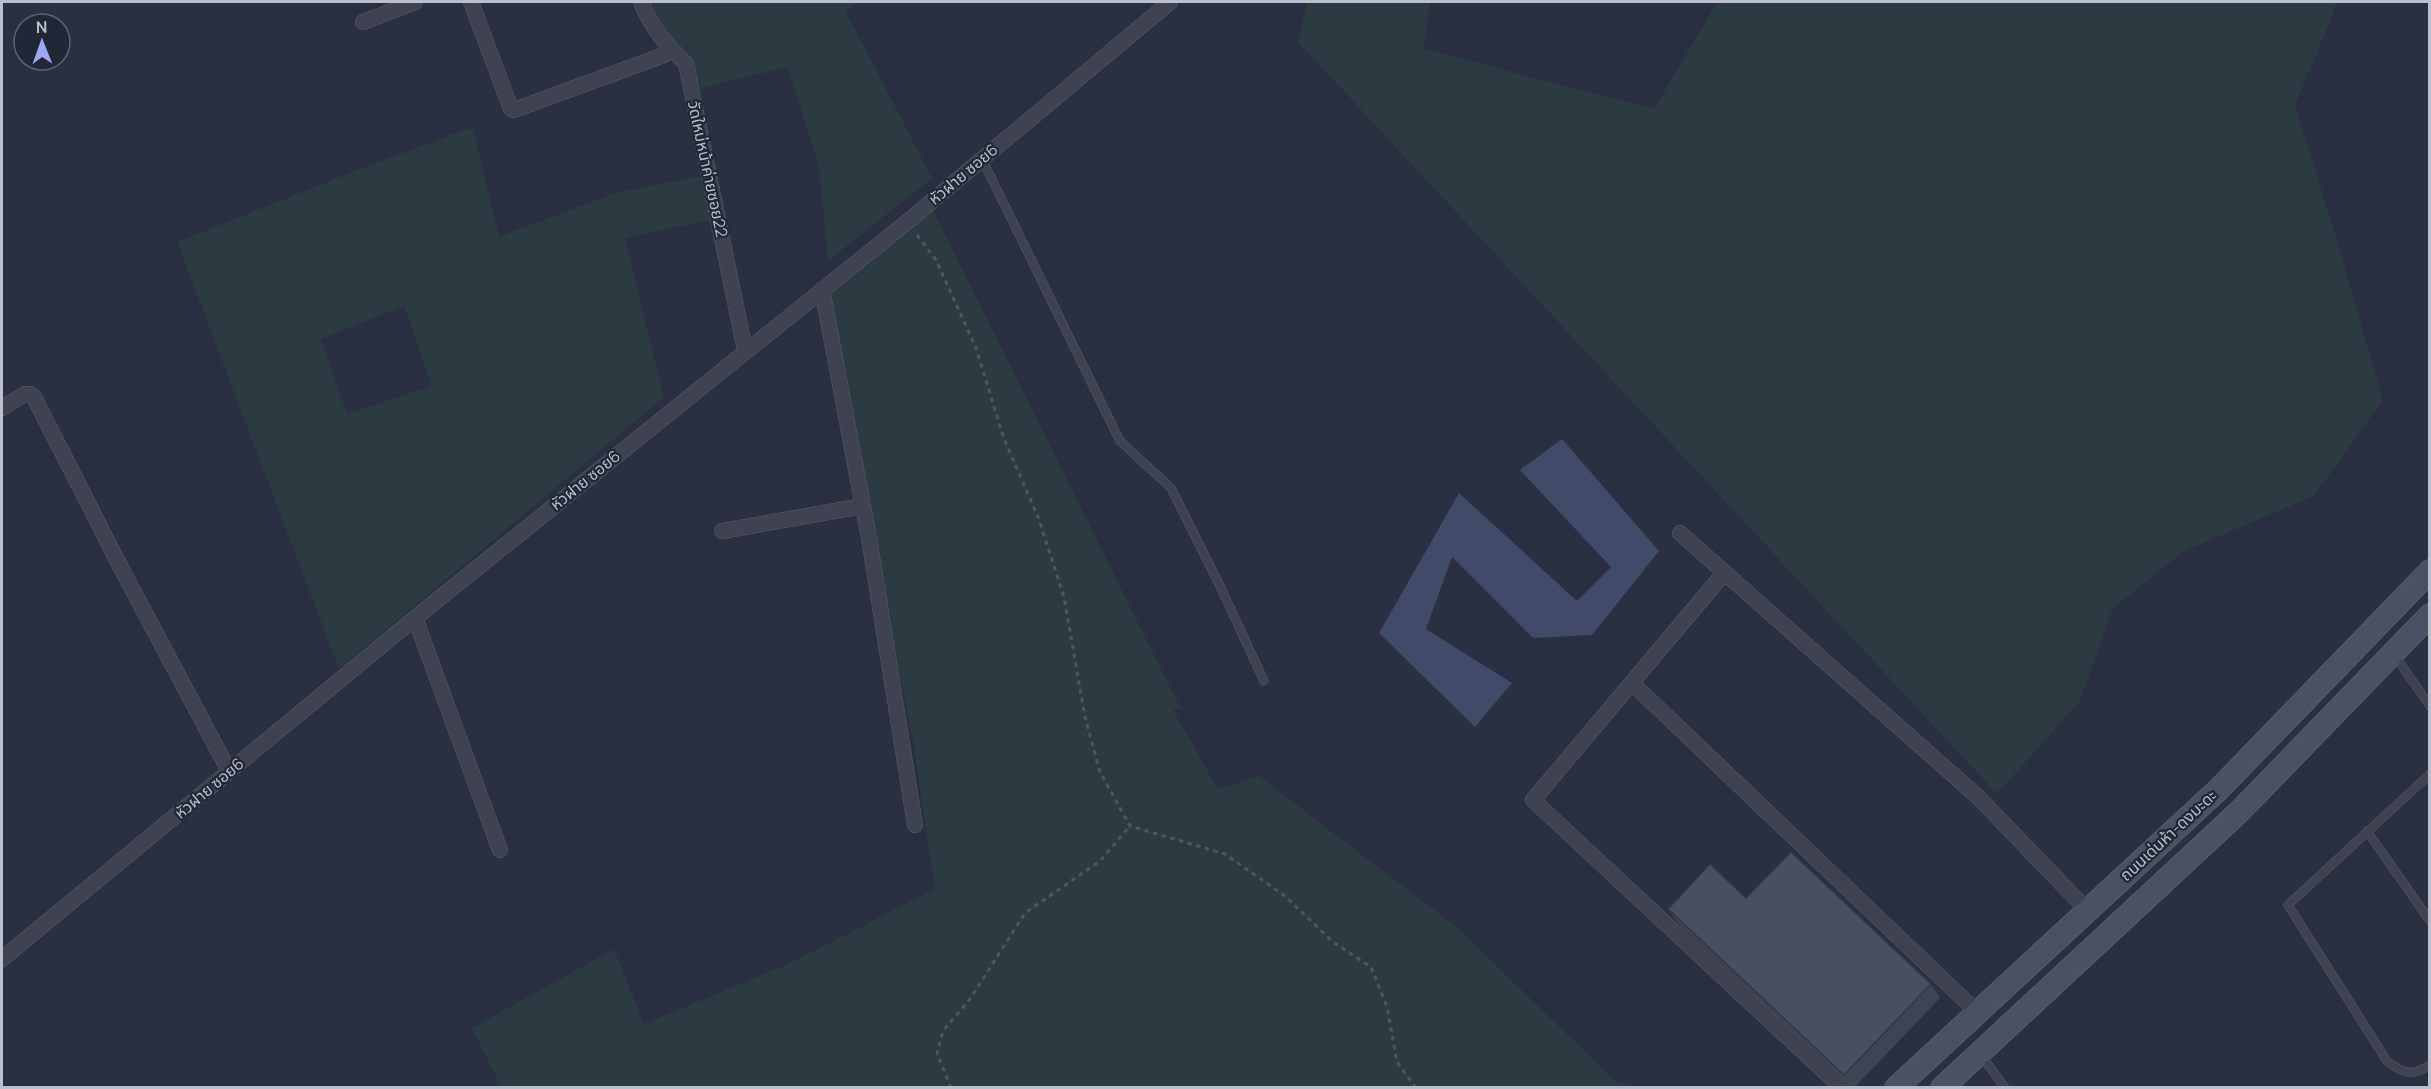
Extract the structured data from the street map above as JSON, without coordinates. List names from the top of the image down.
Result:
{
  "streets": {
    "main road": ["ถนนเด่นห้า-ดงมะดะ"],
    "street": ["วัดใหม่หน้าค่ายซอย22", "หัวฝาย ซอย6"]
  },
  "crossings": [
    ["วัดใหม่หน้าค่ายซอย22", "หัวฝาย ซอย6"]
  ],
  "north": "top"
}
